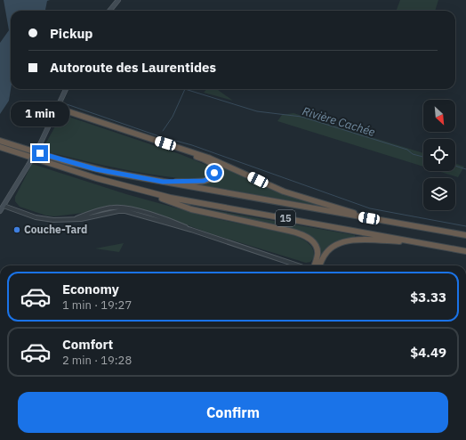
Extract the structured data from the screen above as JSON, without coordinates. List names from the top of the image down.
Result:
{
  "streets": {
    "highway": ["15"]
  },
  "water": ["Rivière Cachée"],
  "places": ["Couche-Tard"],
  "north": "bottom right",
  "page": {
    "banner": ["Pickup", "Autoroute des Laurentides"],
    "bubble": "1 min",
    "list": [
      {
        "name": "Economy",
        "note": "1 min · 19:27",
        "value": "$3.33"
      },
      {
        "name": "Comfort",
        "note": "2 min · 19:28",
        "value": "$4.49"
      }
    ],
    "buttons": "Confirm"
  }
}
